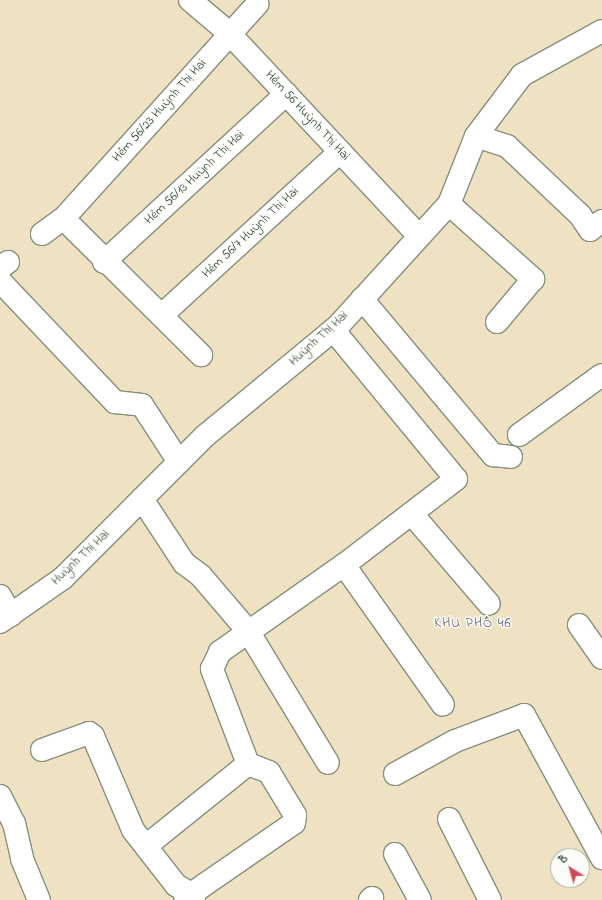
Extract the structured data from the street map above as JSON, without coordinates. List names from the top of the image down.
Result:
{
  "streets": {
    "street": [
      "Hẻm 56/23 Huỳnh Thị Hai",
      "Hẻm 56 Huỳnh Thị Hai",
      "Hẻm 56/13 Huỳnh Thị Hai",
      "Hẻm 56/7 Huỳnh Thị Hai",
      "Huỳnh Thị Hai"
    ]
  },
  "crossings": [
    ["Hẻm 56/23 Huỳnh Thị Hai", "Hẻm 56 Huỳnh Thị Hai"],
    ["Hẻm 56 Huỳnh Thị Hai", "Hẻm 56/13 Huỳnh Thị Hai"],
    ["Hẻm 56 Huỳnh Thị Hai", "Hẻm 56/7 Huỳnh Thị Hai"],
    ["Hẻm 56 Huỳnh Thị Hai", "Huỳnh Thị Hai"]
  ],
  "districts": ["KHU PHỐ 46"],
  "north": "top left"
}
